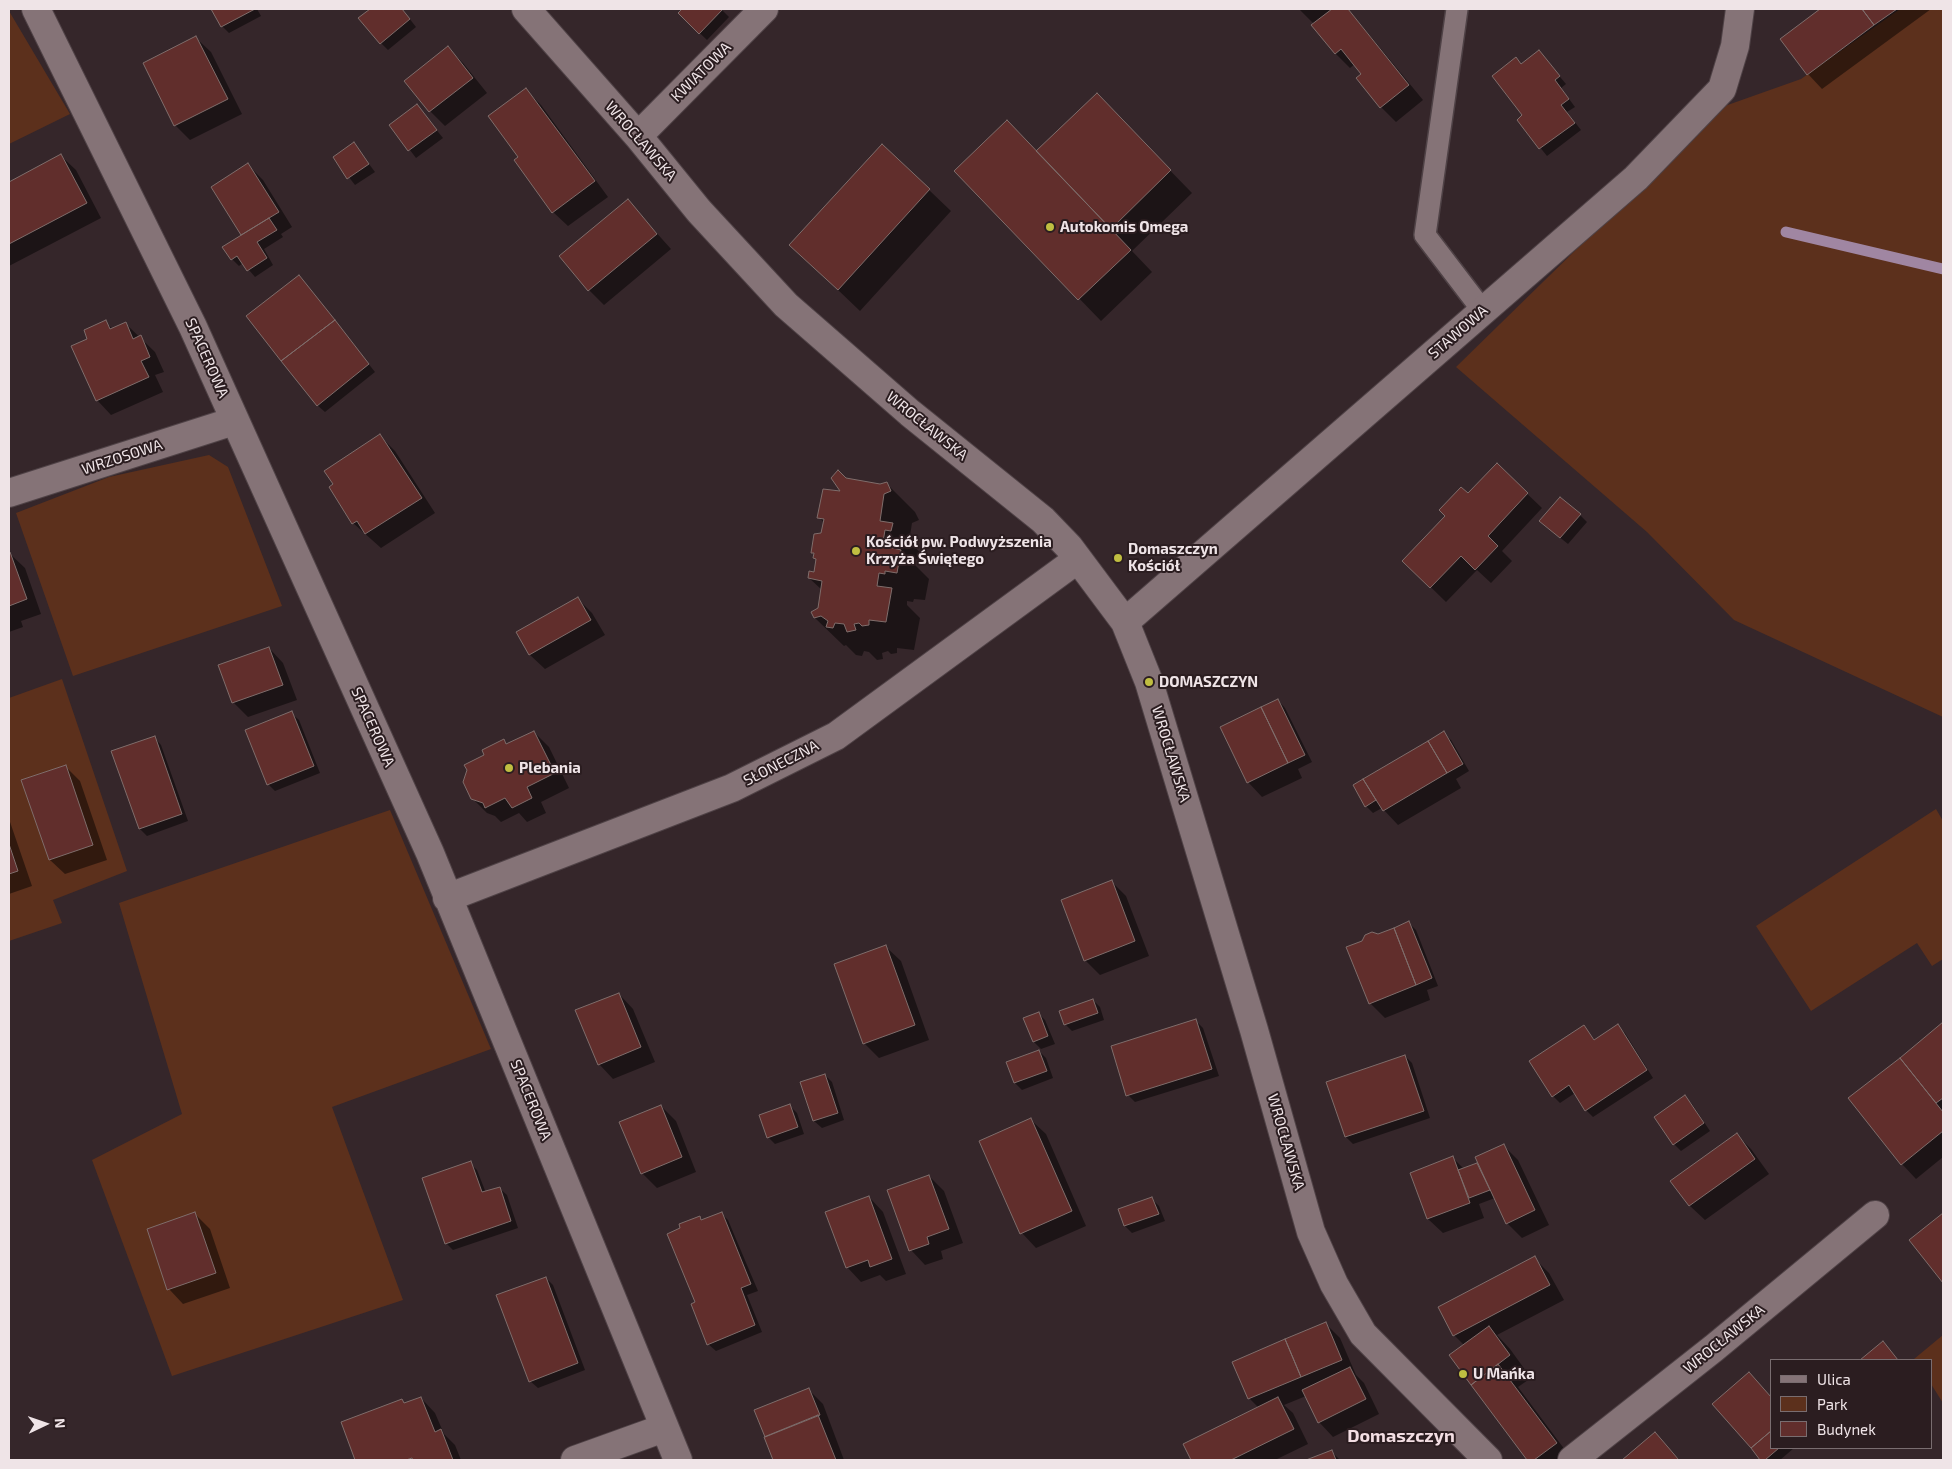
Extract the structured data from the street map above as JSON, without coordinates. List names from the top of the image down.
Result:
{
  "streets": {
    "street": [
      "KWIATOWA",
      "WROCŁAWSKA",
      "STAWOWA",
      "SPACEROWA",
      "WRZOSOWA",
      "SŁONECZNA"
    ]
  },
  "crossings": [
    ["KWIATOWA", "WROCŁAWSKA"],
    ["WROCŁAWSKA", "STAWOWA"],
    ["WROCŁAWSKA", "SŁONECZNA"],
    ["SPACEROWA", "WRZOSOWA"],
    ["SPACEROWA", "SŁONECZNA"]
  ],
  "districts": ["Domaszczyn"],
  "places": [
    "Autokomis Omega",
    "Kościół pw. Podwyższenia Krzyża Świętego",
    "Domaszczyn Kościół",
    "DOMASZCZYN",
    "Plebania",
    "U Mańka"
  ],
  "legend": ["Ulica", "Park", "Budynek"],
  "north": "right"
}
